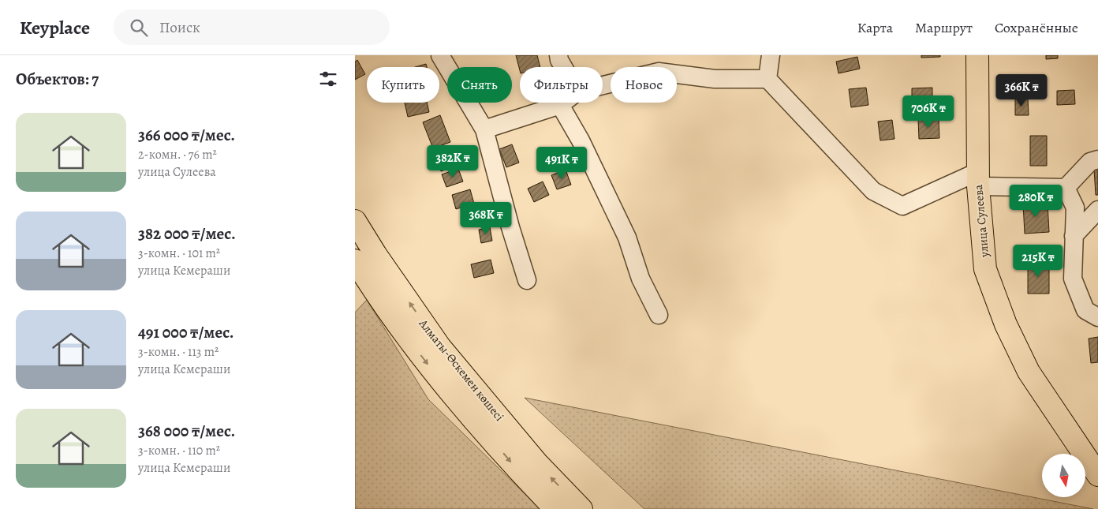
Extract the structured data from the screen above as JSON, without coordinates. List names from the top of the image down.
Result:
{
  "streets": {
    "main road": ["улица Сулеева", "Алматы-Өскемен көшесі"]
  },
  "north": "bottom",
  "page": {
    "header": "Keyplace",
    "search": "Поиск",
    "nav": ["Карта", "Маршрут", "Сохранённые"],
    "heading": "Объектов: 7",
    "chip": [
      "Купить",
      "Снять",
      "Фильтры",
      "Новое"
    ],
    "price": [
      "366K ₸",
      "706K ₸",
      "382K ₸",
      "491K ₸",
      "280K ₸",
      "368K ₸",
      "215K ₸"
    ],
    "list": [
      {
        "name": "366 000 ₸/мес.",
        "note": "2-комн. · 76 m² · улица Сулеева"
      },
      {
        "name": "382 000 ₸/мес.",
        "note": "3-комн. · 101 m² · улица Кемераши"
      },
      {
        "name": "491 000 ₸/мес.",
        "note": "3-комн. · 113 m² · улица Кемераши"
      },
      {
        "name": "368 000 ₸/мес.",
        "note": "3-комн. · 110 m² · улица Кемераши"
      }
    ]
  }
}
